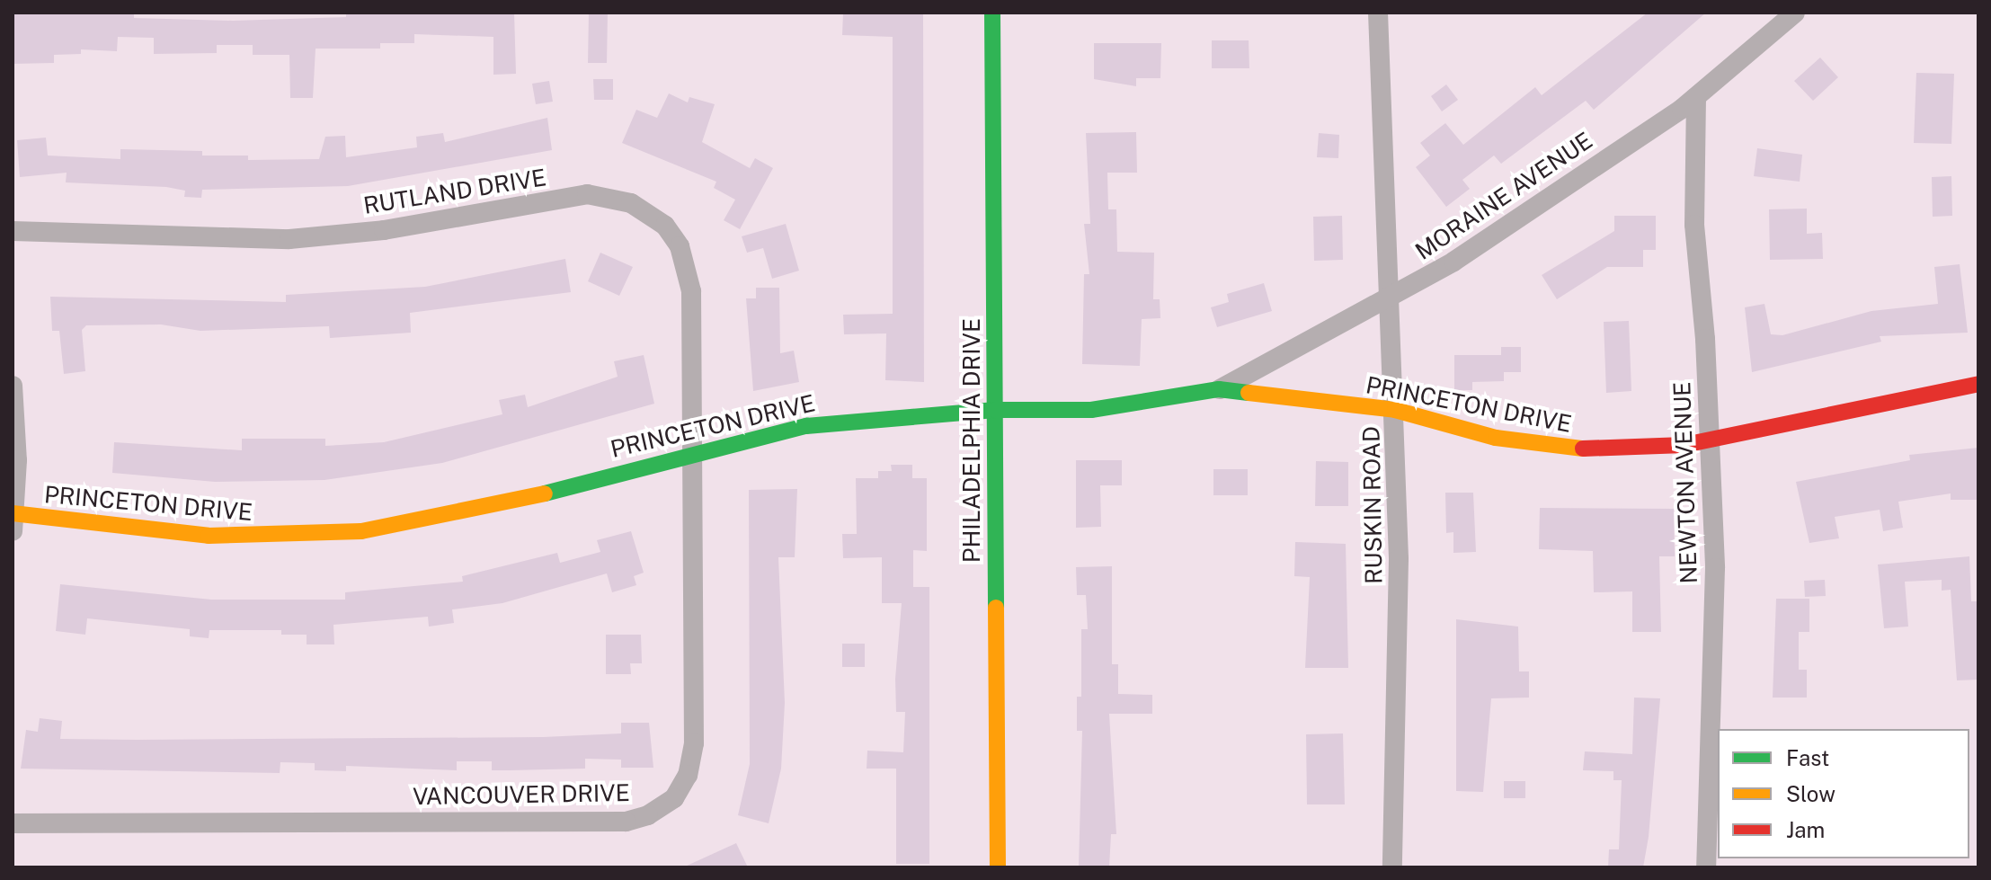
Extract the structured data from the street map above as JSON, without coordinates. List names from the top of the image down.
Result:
{
  "streets": {
    "street": [
      "RUTLAND DRIVE",
      "MORAINE AVENUE",
      "PRINCETON DRIVE",
      "PHILADELPHIA DRIVE",
      "NEWTON AVENUE",
      "RUSKIN ROAD",
      "VANCOUVER DRIVE"
    ]
  },
  "crossings": [
    ["RUTLAND DRIVE", "PRINCETON DRIVE"],
    ["RUTLAND DRIVE", "VANCOUVER DRIVE"],
    ["MORAINE AVENUE", "PRINCETON DRIVE"],
    ["MORAINE AVENUE", "NEWTON AVENUE"],
    ["MORAINE AVENUE", "RUSKIN ROAD"],
    ["PRINCETON DRIVE", "PHILADELPHIA DRIVE"],
    ["PRINCETON DRIVE", "NEWTON AVENUE"],
    ["PRINCETON DRIVE", "RUSKIN ROAD"],
    ["PRINCETON DRIVE", "VANCOUVER DRIVE"]
  ],
  "legend": ["Fast", "Slow", "Jam"]
}
